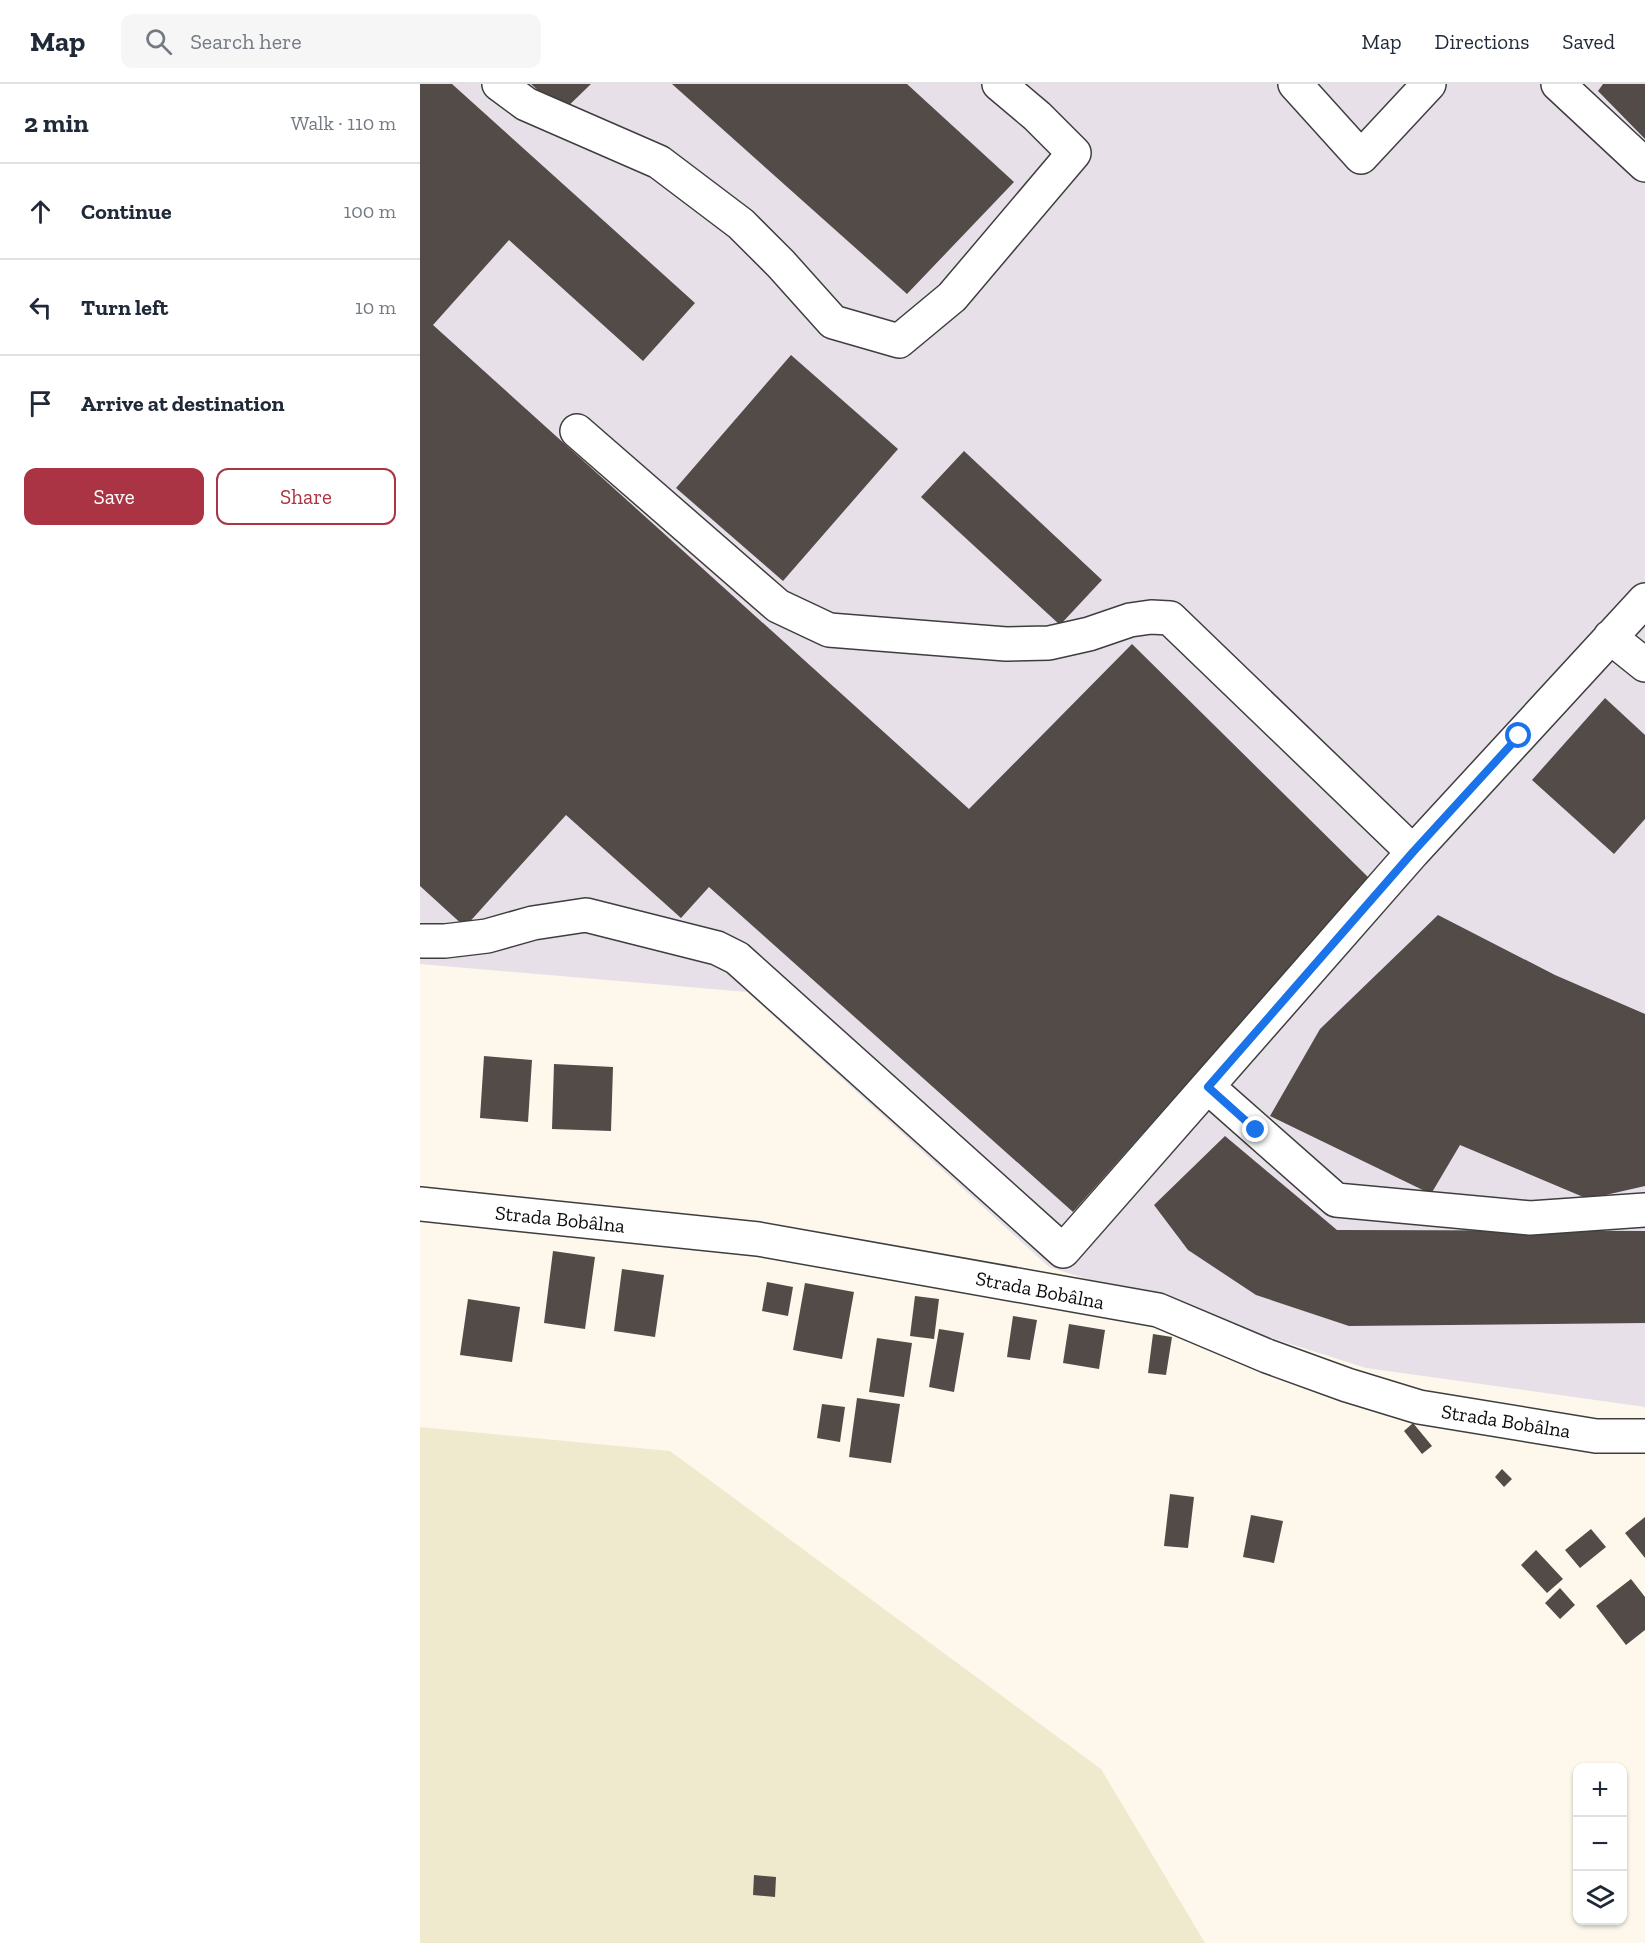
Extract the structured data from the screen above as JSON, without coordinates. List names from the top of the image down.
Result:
{
  "streets": {
    "street": ["Strada Bobâlna"]
  },
  "page": {
    "header": "Map",
    "search": "Search here",
    "nav": ["Map", "Directions", "Saved"],
    "heading": ["2 min", "Walk · 110 m"],
    "list": [
      ["Continue", "100 m"],
      ["Turn left", "10 m"],
      "Arrive at destination"
    ],
    "buttons": ["Save", "Share"],
    "map_buttons": ["+", "−"]
  }
}
